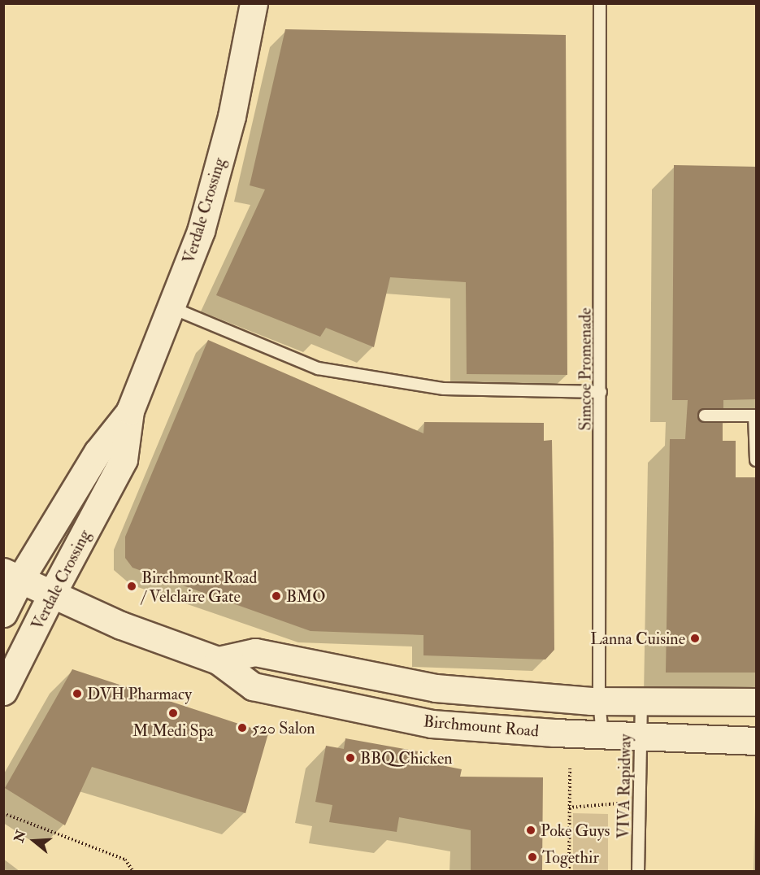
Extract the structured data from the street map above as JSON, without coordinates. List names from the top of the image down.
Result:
{
  "streets": {
    "main road": ["Verdale Crossing", "Birchmount Road"],
    "lane": ["Simcoe Promenade", "VIVA Rapidway"]
  },
  "crossings": [
    ["Verdale Crossing", "Birchmount Road"],
    ["Simcoe Promenade", "Birchmount Road"],
    ["Birchmount Road", "VIVA Rapidway"]
  ],
  "places": [
    "Birchmount Road / Velclaire Gate",
    "BMO",
    "Lanna Cuisine",
    "DVH Pharmacy",
    "M Medi Spa",
    "520 Salon",
    "BBQ Chicken",
    "Poke Guys",
    "Togethir"
  ],
  "north": "left"
}
